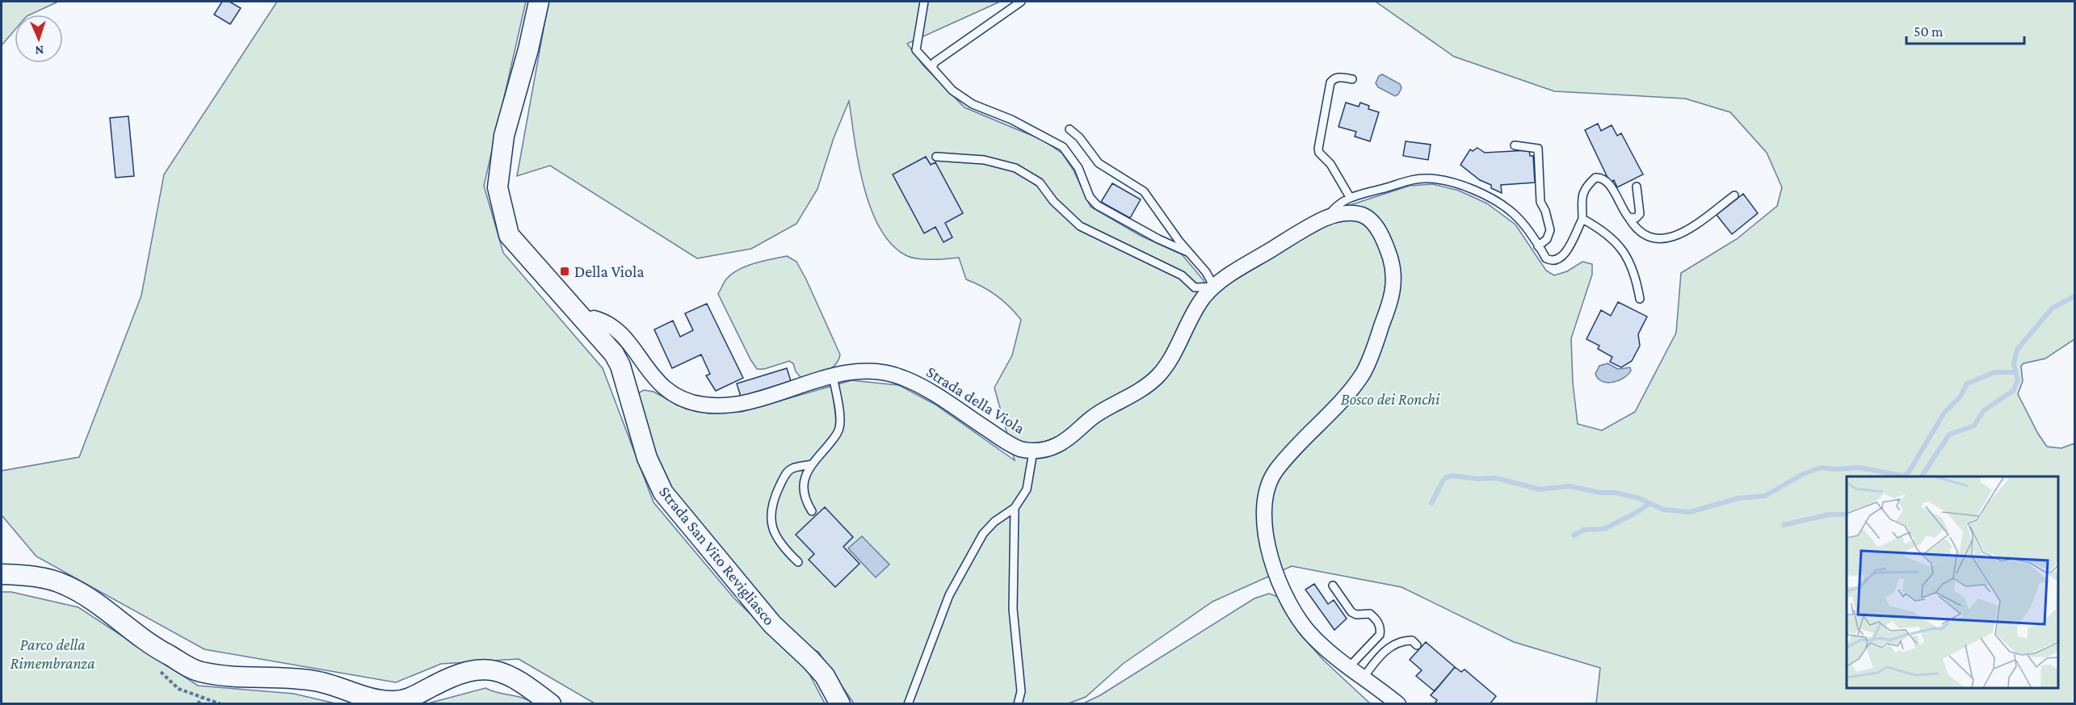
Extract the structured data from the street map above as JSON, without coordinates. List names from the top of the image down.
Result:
{
  "streets": {
    "street": ["Strada della Viola", "Strada San Vito Revigliasco"]
  },
  "crossings": [
    ["Strada della Viola", "Strada San Vito Revigliasco"]
  ],
  "parks": ["Bosco dei Ronchi", "Parco della Rimembranza"],
  "places": {
    "transit": ["Della Viola"]
  },
  "scale_bar": "50 m",
  "north": "bottom"
}
